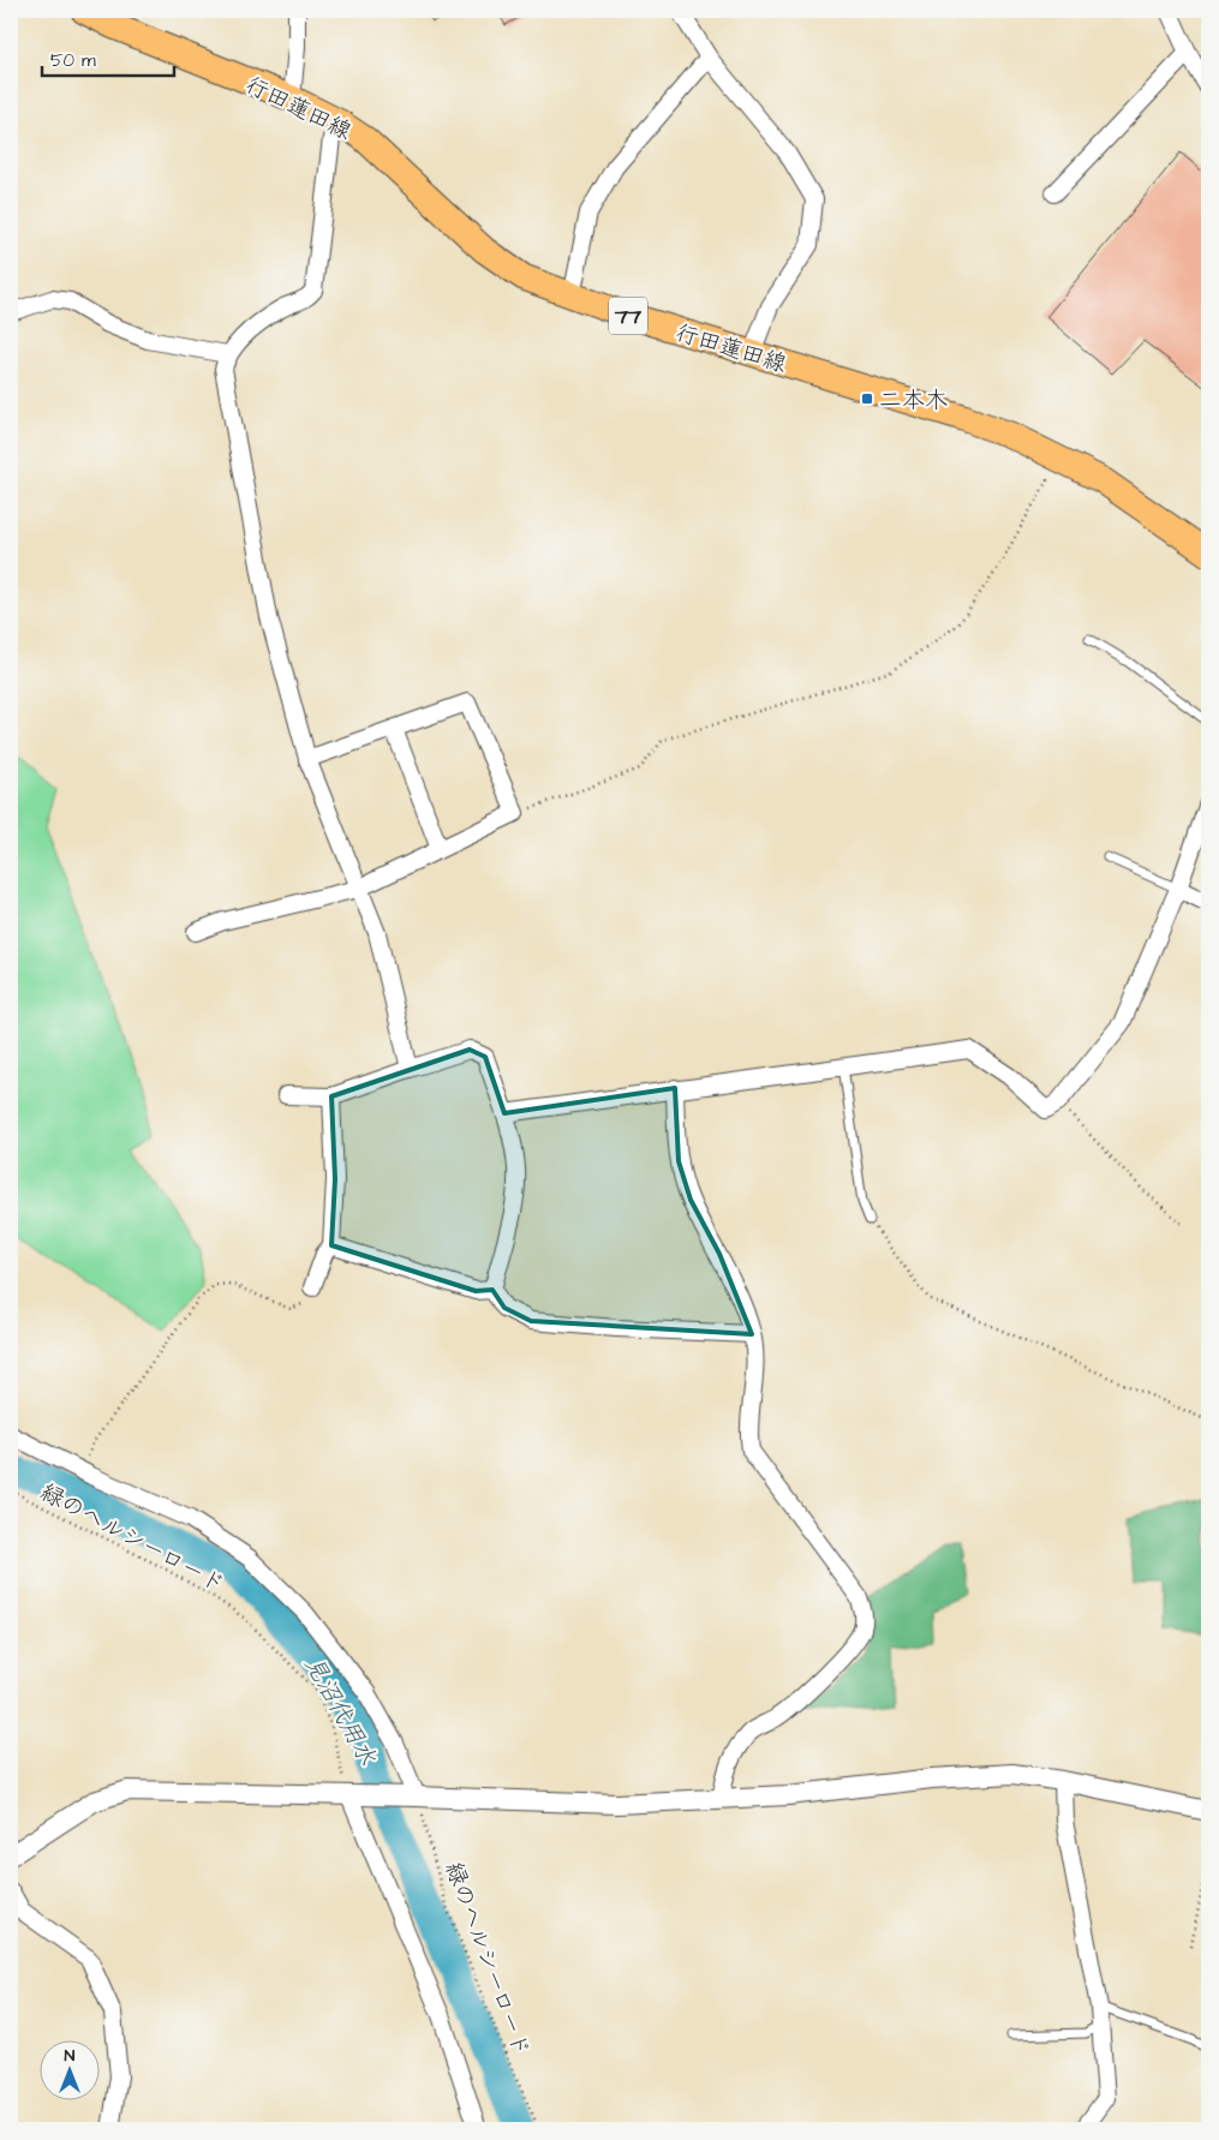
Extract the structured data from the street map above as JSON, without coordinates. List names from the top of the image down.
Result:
{
  "streets": {
    "main road": ["行田蓮田線", "77"],
    "path": ["緑のヘルシーロード"]
  },
  "water": ["見沼代用水"],
  "places": {
    "transit": ["二本木"]
  },
  "scale_bar": "50 m",
  "north": "top"
}
